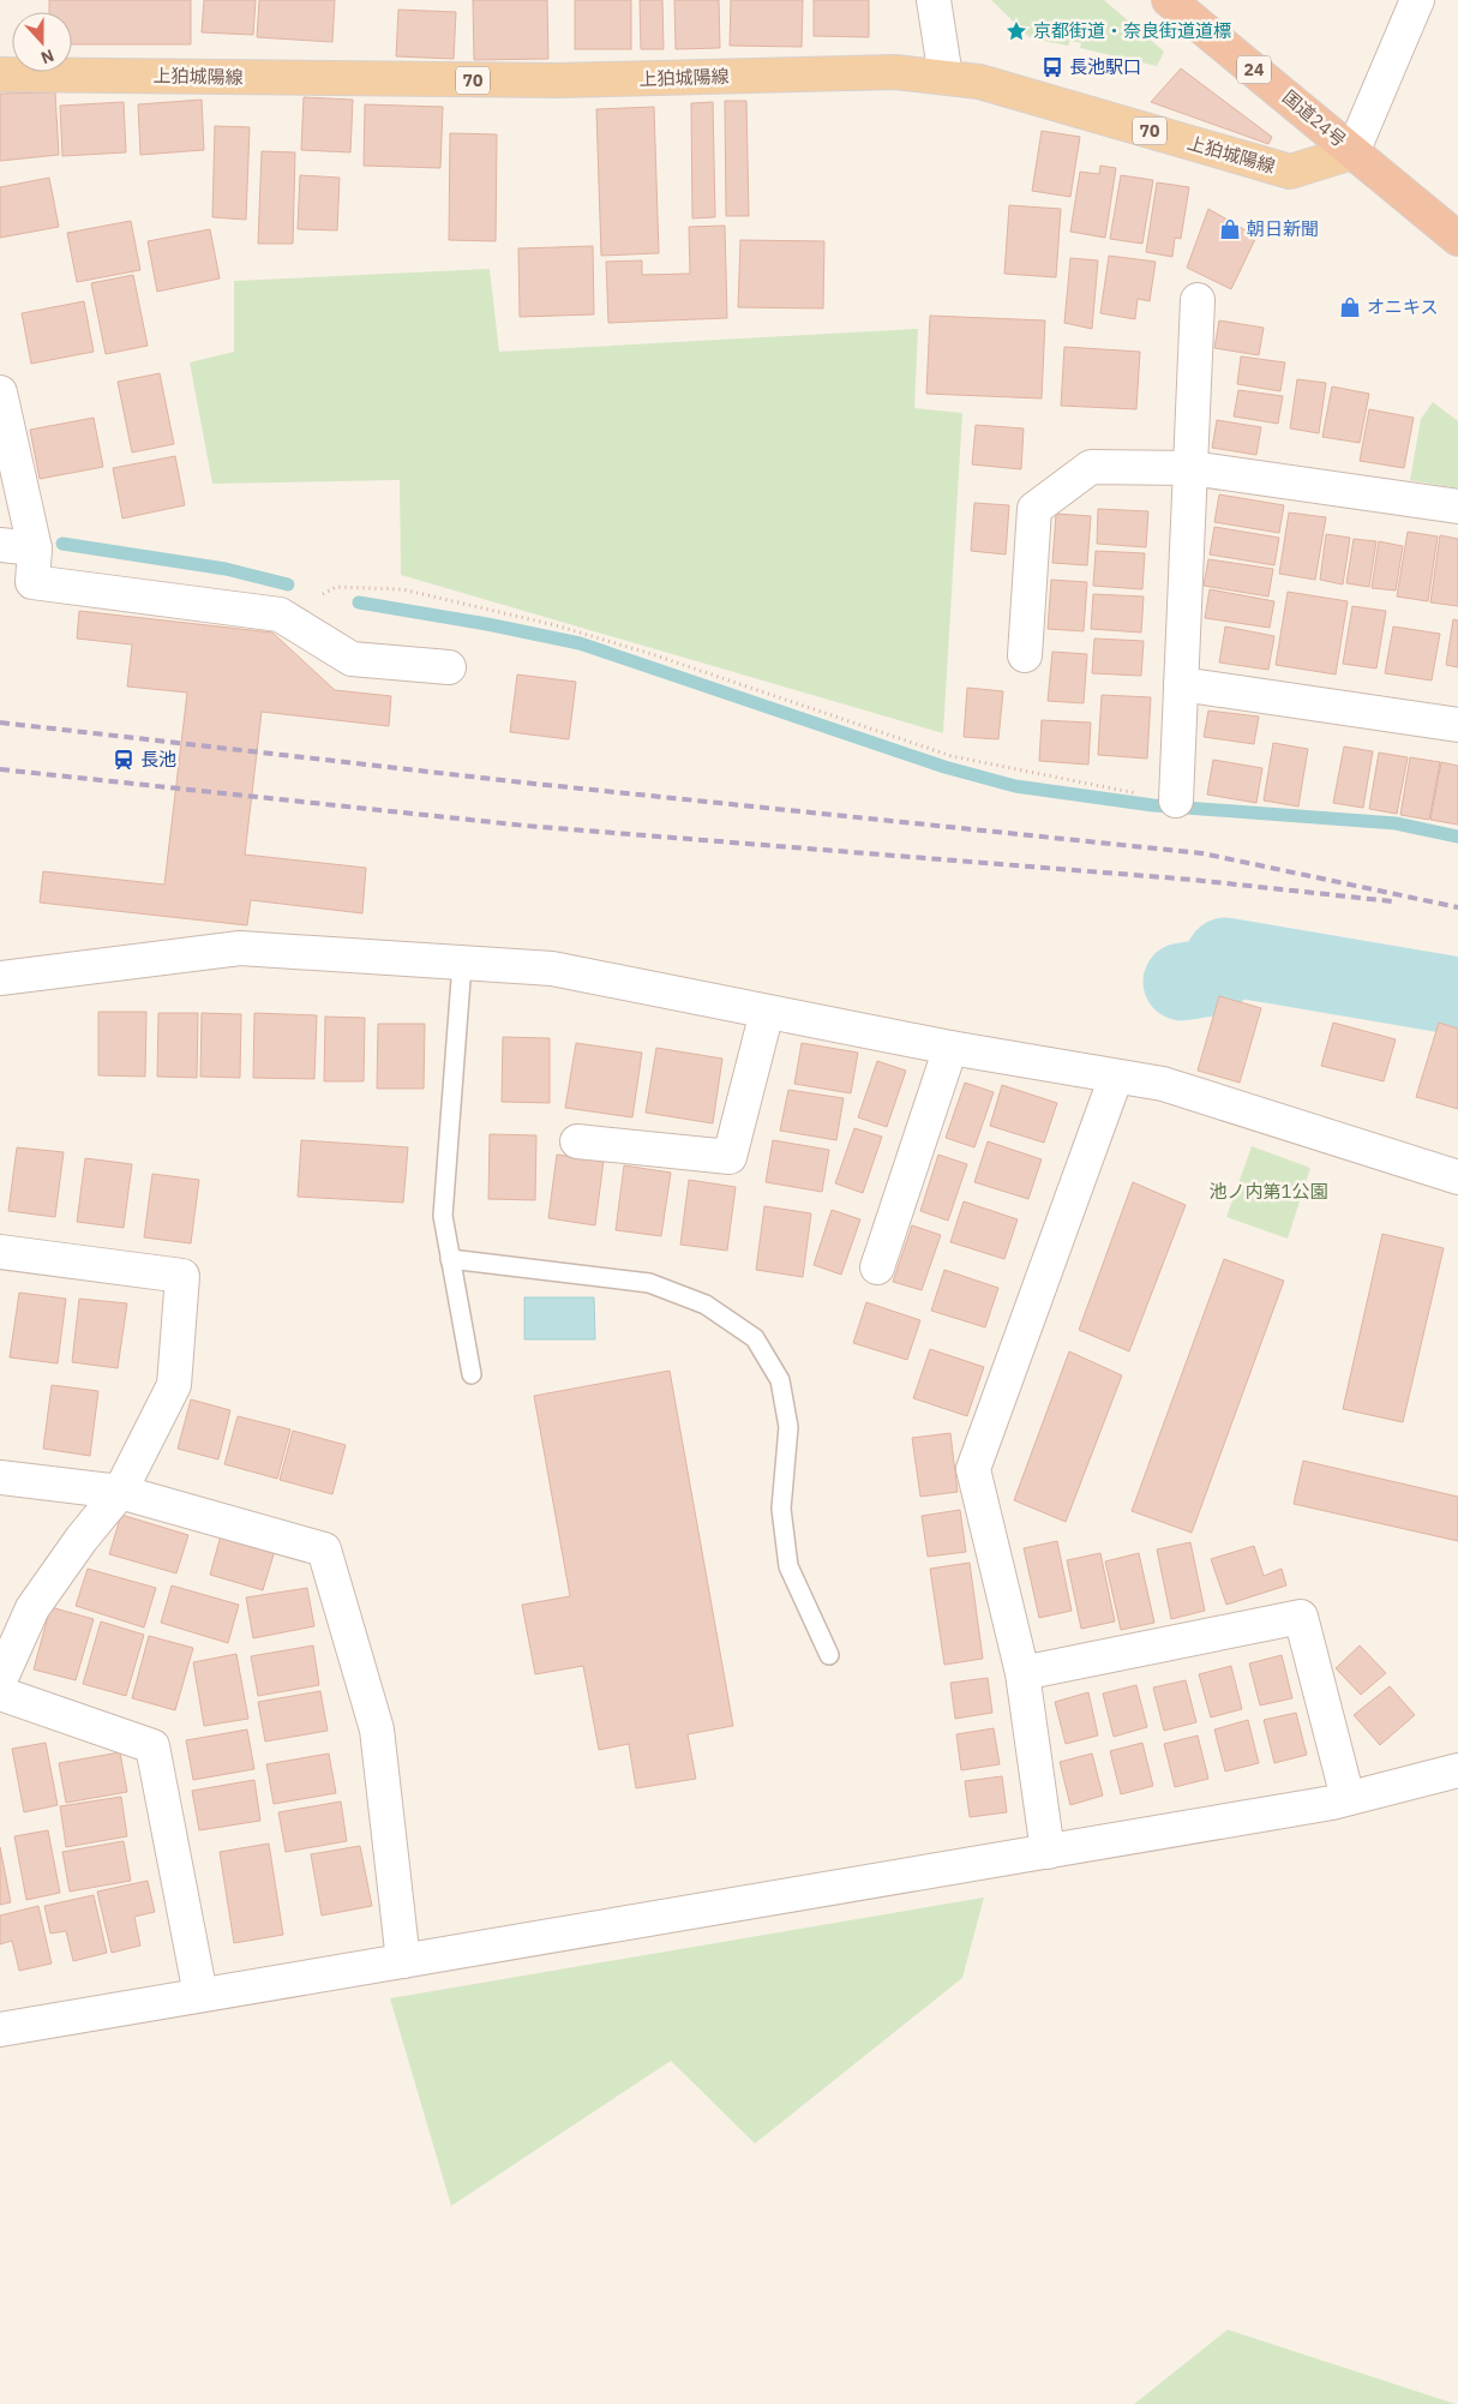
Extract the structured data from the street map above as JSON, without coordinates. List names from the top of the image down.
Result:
{
  "streets": {
    "highway": ["24", "国道24号"],
    "main road": ["上狛城陽線", "70"]
  },
  "crossings": [
    ["上狛城陽線", "国道24号"]
  ],
  "parks": ["池ノ内第1公園"],
  "places": {
    "place": ["京都街道・奈良街道道標"],
    "bus stop": ["長池駅口"],
    "shop": ["朝日新聞", "オニキス"],
    "station": ["長池"]
  },
  "north": "bottom"
}
